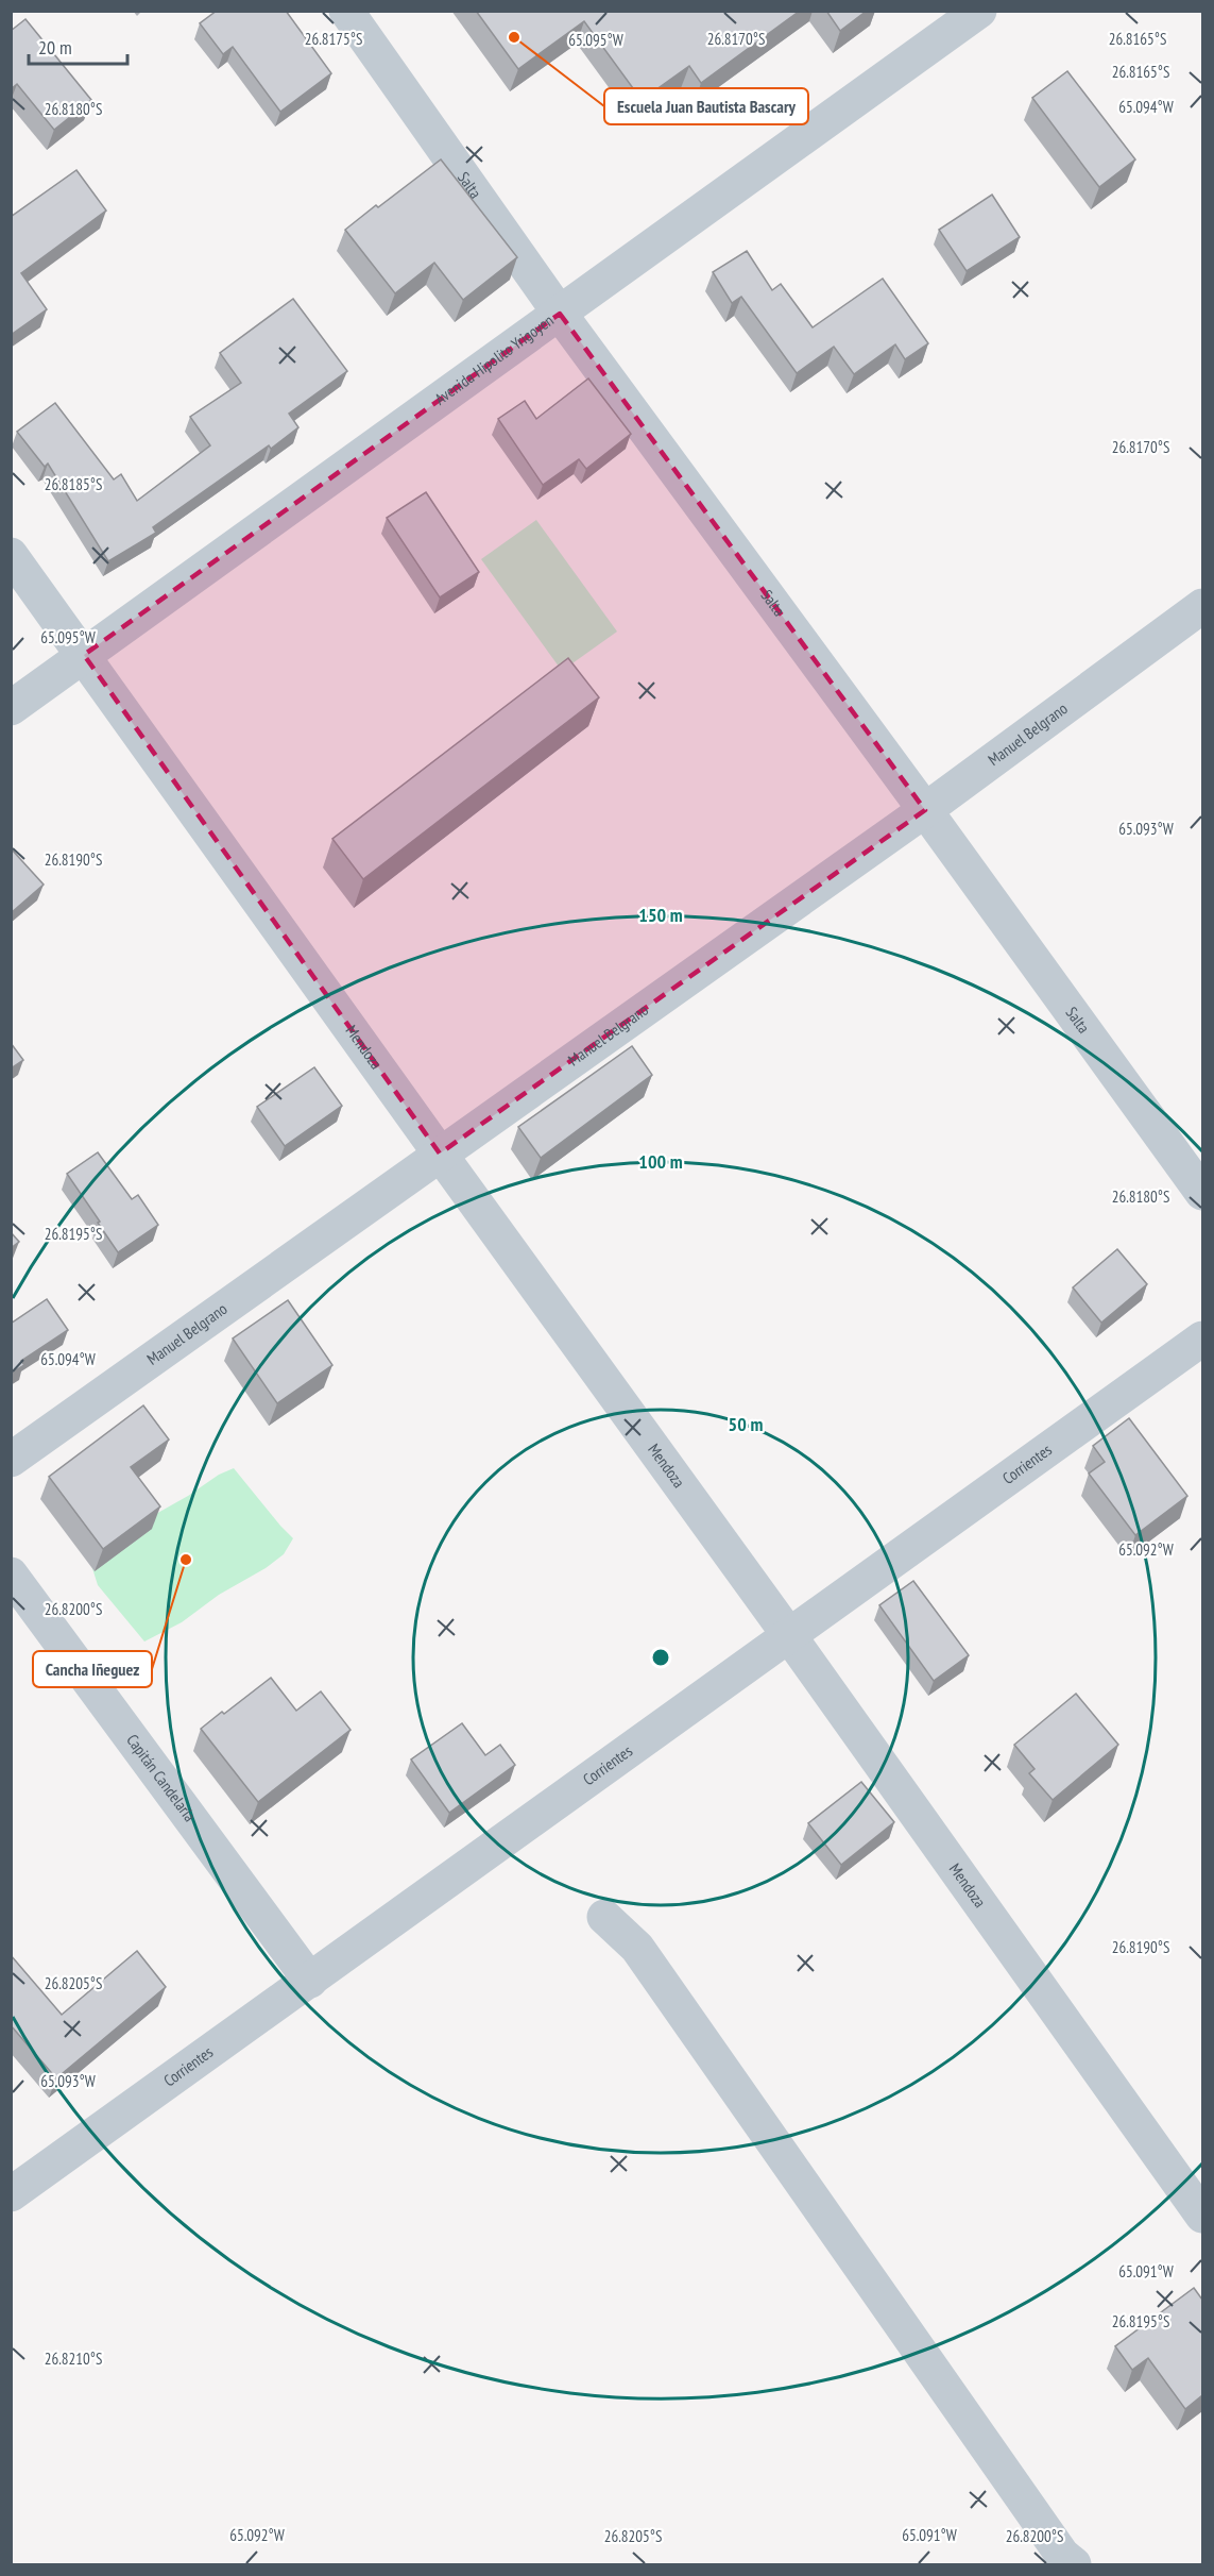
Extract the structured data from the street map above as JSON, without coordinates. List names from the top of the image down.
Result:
{
  "streets": {
    "street": [
      "Salta",
      "Avenida Hipolito Yrigoyen",
      "Manuel Belgrano",
      "Mendoza",
      "Corrientes",
      "Capitán Candelaria"
    ]
  },
  "crossings": [
    ["Salta", "Avenida Hipolito Yrigoyen"],
    ["Salta", "Manuel Belgrano"],
    ["Avenida Hipolito Yrigoyen", "Mendoza"],
    ["Manuel Belgrano", "Mendoza"],
    ["Mendoza", "Corrientes"],
    ["Corrientes", "Capitán Candelaria"]
  ],
  "places": ["Escuela Juan Bautista Bascary", "Cancha Iñeguez"],
  "scale_bar": "20 m",
  "coordinates": [
    "26.8175°S",
    "26.8170°S",
    "26.8165°S",
    "65.095°W",
    "65.094°W",
    "26.8180°S",
    "26.8185°S",
    "65.093°W",
    "26.8190°S",
    "26.8195°S",
    "65.092°W",
    "26.8200°S",
    "26.8205°S",
    "65.091°W",
    "26.8210°S"
  ],
  "rings": ["150 m", "100 m", "50 m"]
}
